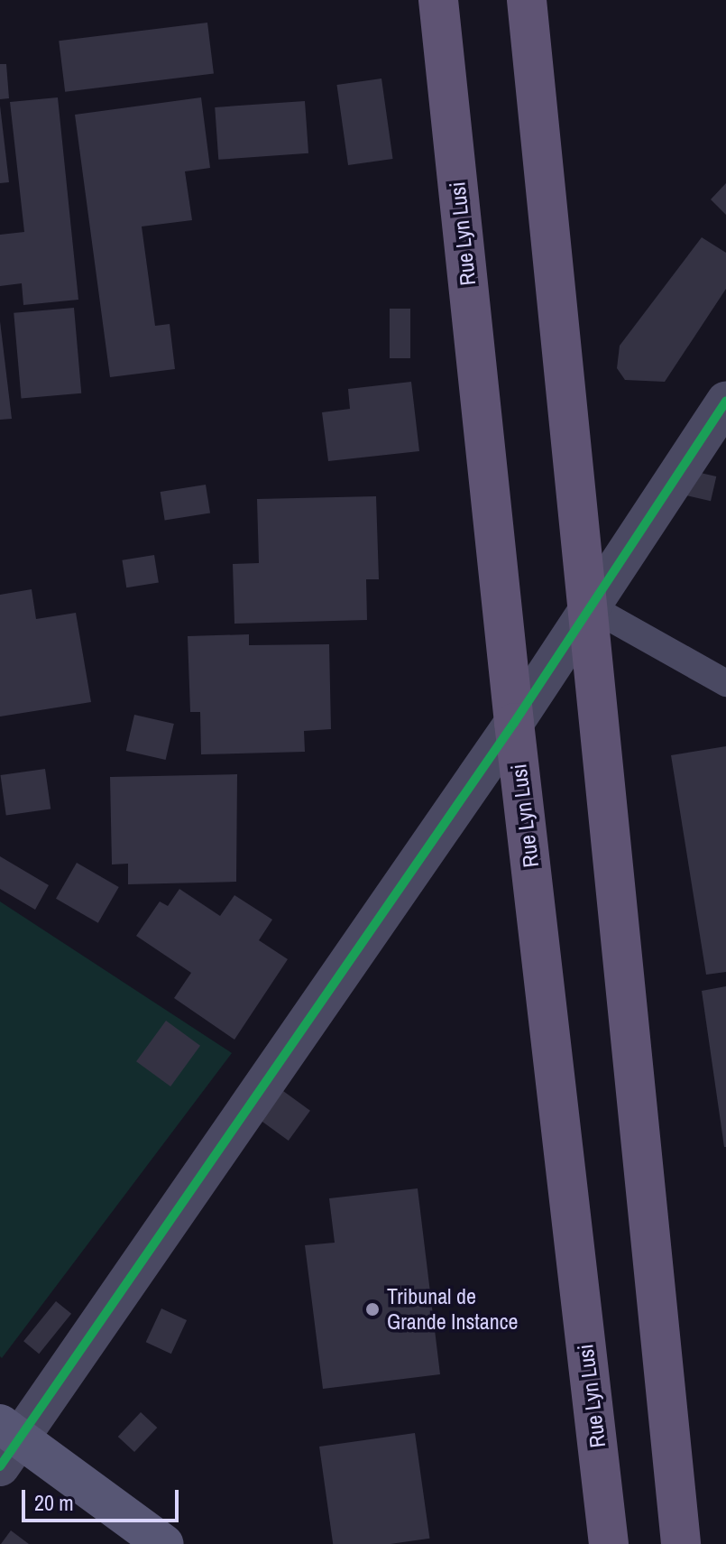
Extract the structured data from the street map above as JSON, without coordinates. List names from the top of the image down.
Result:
{
  "streets": {
    "main road": ["Rue Lyn Lusi"]
  },
  "places": ["Tribunal de Grande Instance"],
  "scale_bar": "20 m"
}
